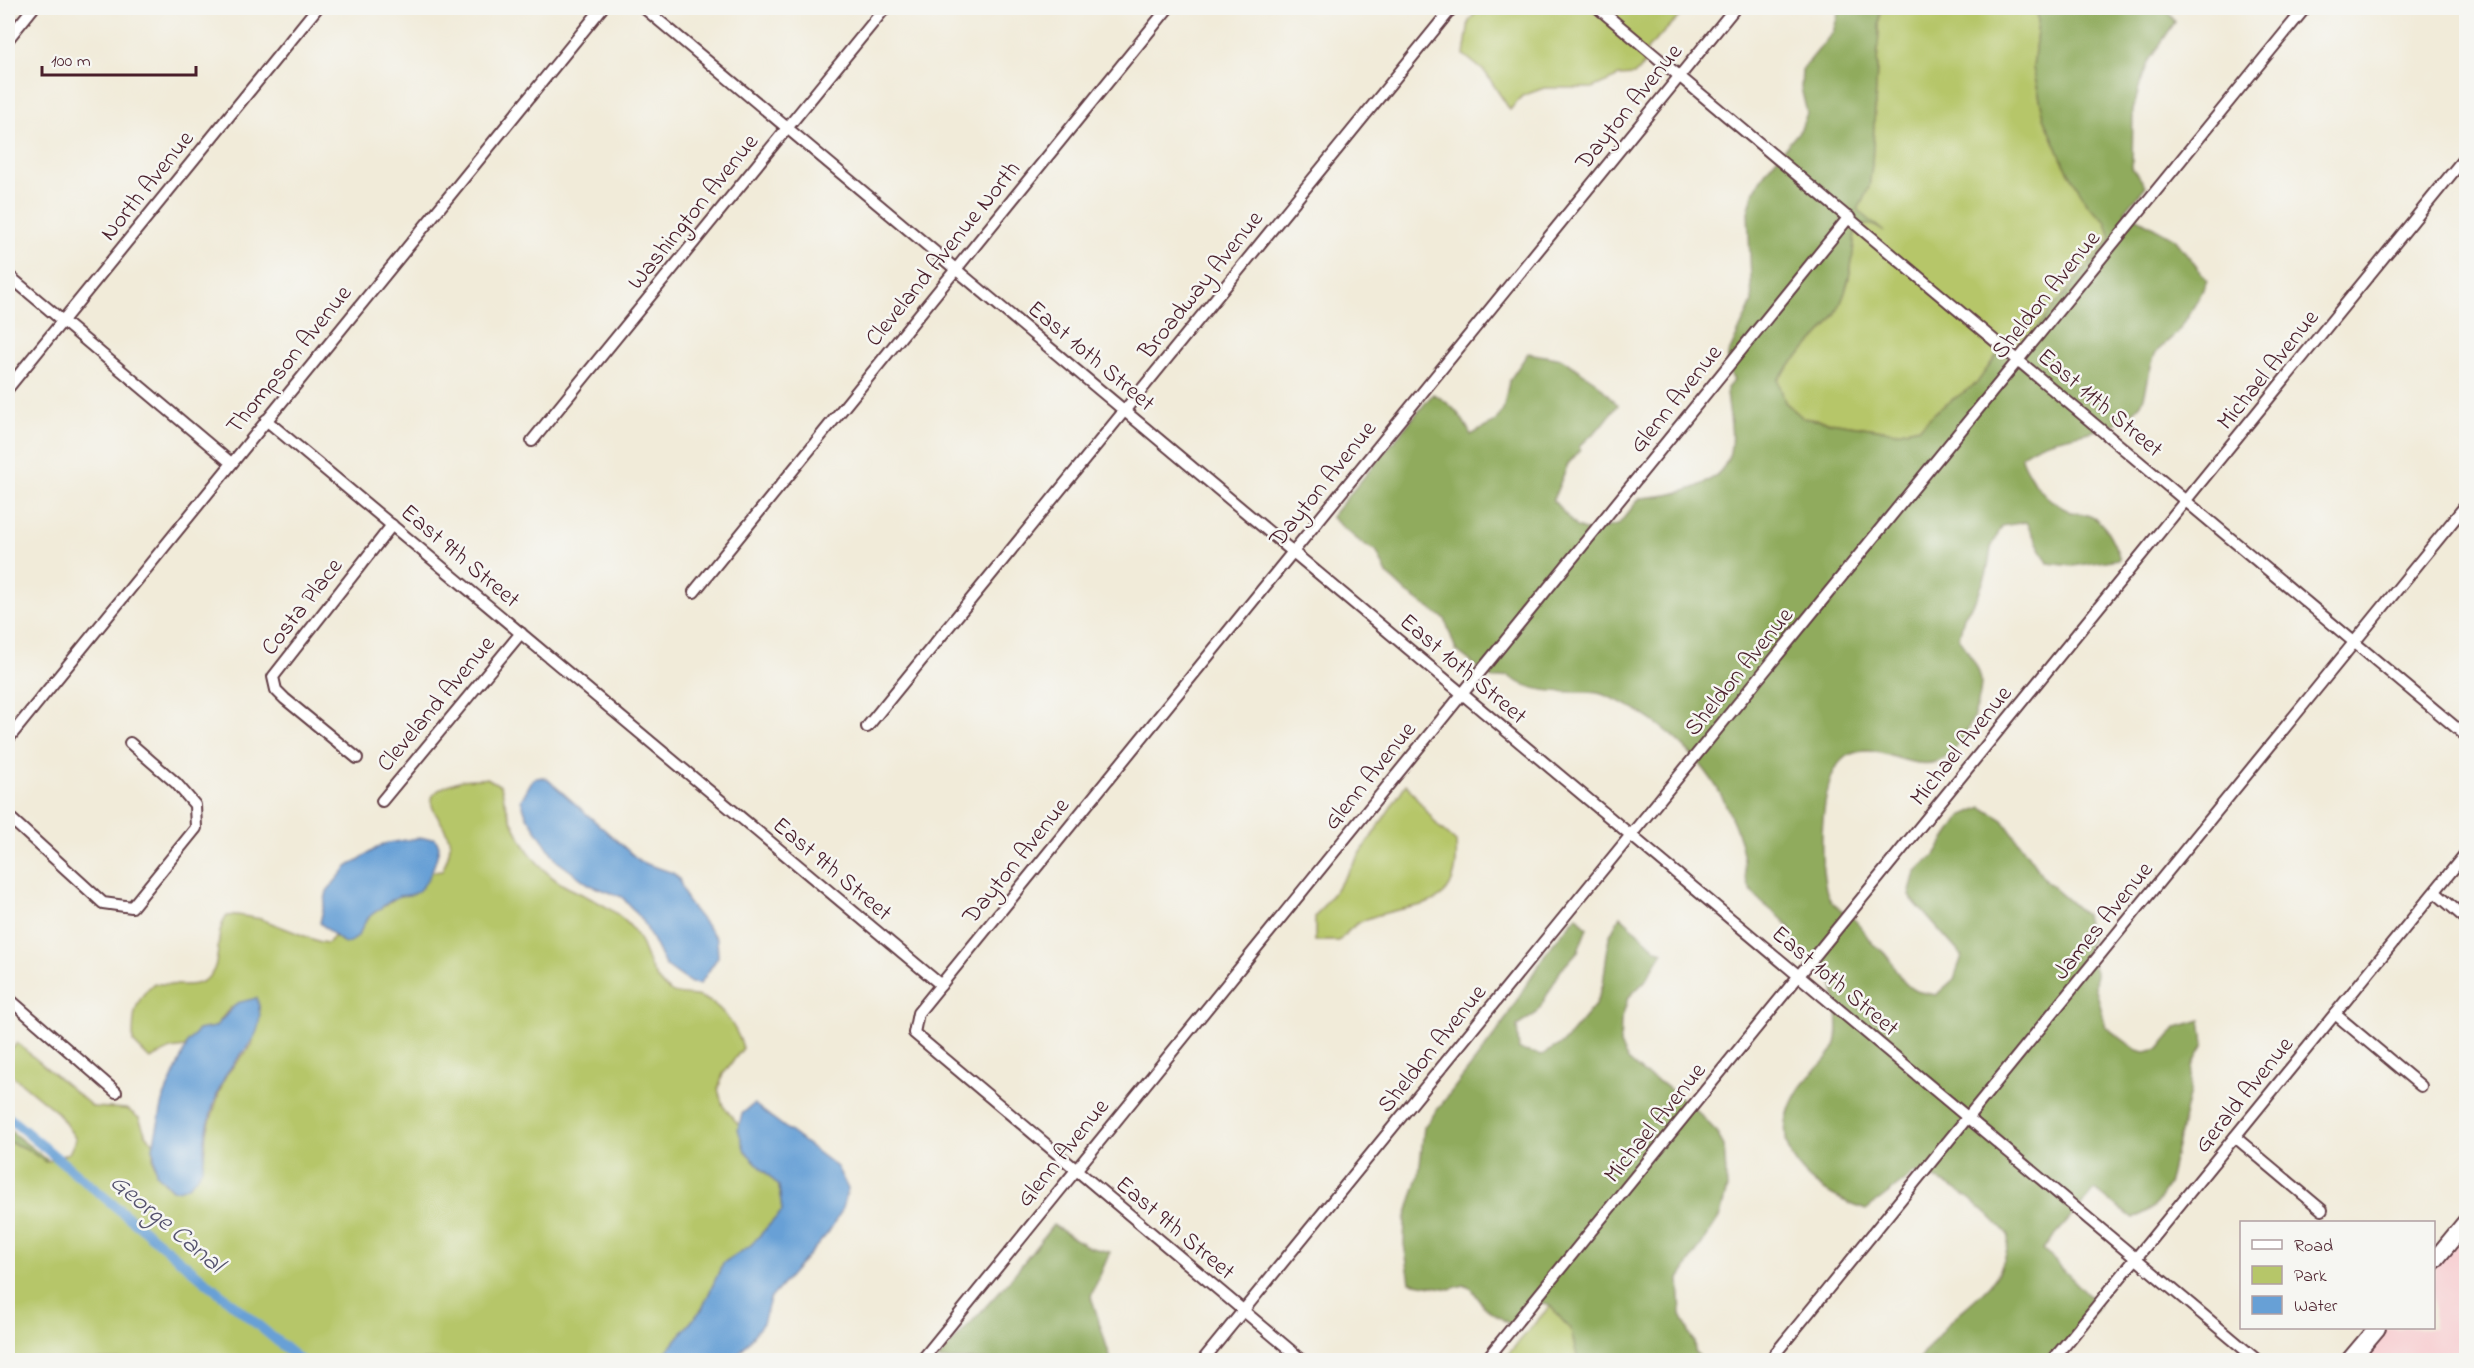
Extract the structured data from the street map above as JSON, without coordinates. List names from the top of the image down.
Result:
{
  "streets": {
    "street": [
      "Dayton Avenue",
      "North Avenue",
      "Washington Avenue",
      "Cleveland Avenue North",
      "Broadway Avenue",
      "Sheldon Avenue",
      "East 10th Street",
      "Thompson Avenue",
      "Michael Avenue",
      "Glenn Avenue",
      "East 11th Street",
      "East 9th Street",
      "Costa Place",
      "Cleveland Avenue",
      "James Avenue",
      "Gerald Avenue"
    ]
  },
  "crossings": [
    ["Dayton Avenue", "East 10th Street"],
    ["Dayton Avenue", "East 11th Street"],
    ["Dayton Avenue", "East 9th Street"],
    ["Washington Avenue", "East 10th Street"],
    ["Cleveland Avenue North", "East 10th Street"],
    ["Broadway Avenue", "East 10th Street"],
    ["Sheldon Avenue", "East 10th Street"],
    ["Sheldon Avenue", "East 11th Street"],
    ["Sheldon Avenue", "East 9th Street"],
    ["East 10th Street", "Michael Avenue"],
    ["East 10th Street", "Glenn Avenue"],
    ["East 10th Street", "James Avenue"],
    ["East 10th Street", "Gerald Avenue"],
    ["Thompson Avenue", "East 9th Street"],
    ["Michael Avenue", "East 11th Street"],
    ["Glenn Avenue", "East 11th Street"],
    ["Glenn Avenue", "East 9th Street"],
    ["East 11th Street", "James Avenue"],
    ["East 9th Street", "Costa Place"],
    ["East 9th Street", "Cleveland Avenue"]
  ],
  "water": ["George Canal"],
  "legend": ["Road", "Park", "Water"],
  "scale_bar": "100 m"
}
